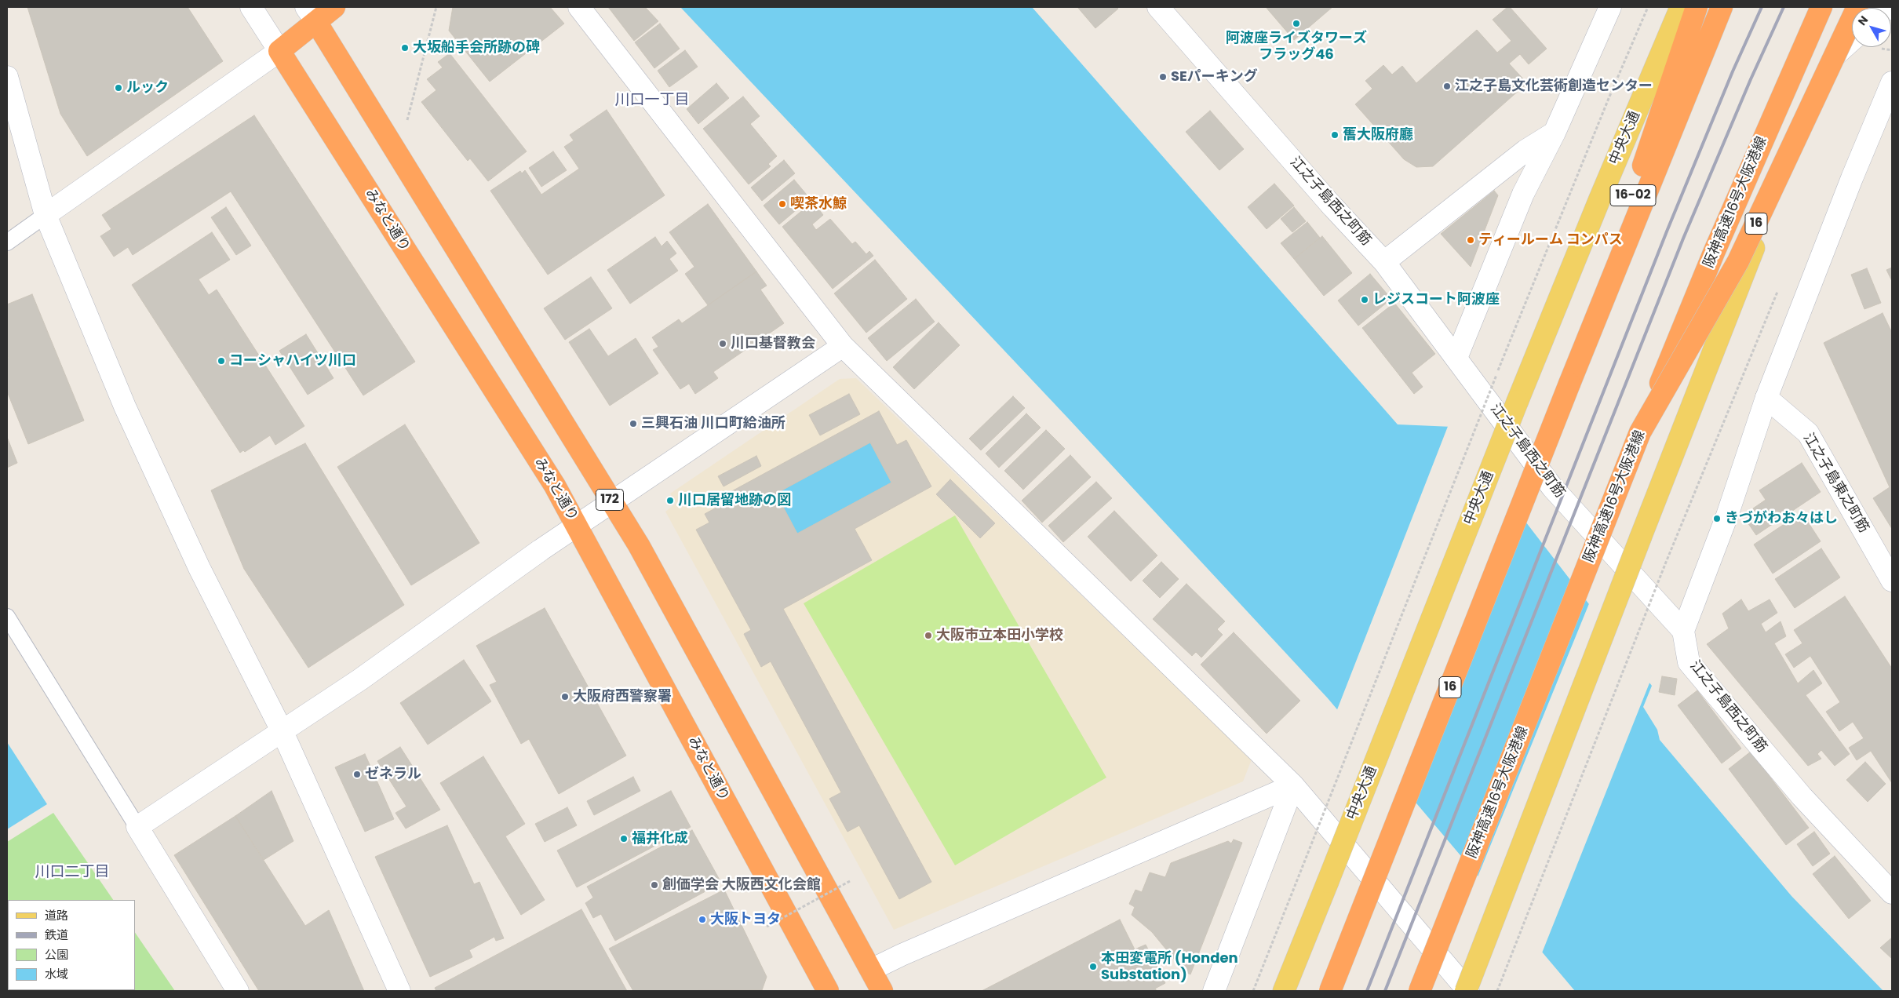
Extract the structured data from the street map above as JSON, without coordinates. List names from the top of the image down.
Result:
{
  "streets": {
    "highway": [
      "16-02",
      "阪神高速16号大阪港線",
      "みなと通り",
      "16",
      "172"
    ],
    "main road": ["中央大通"],
    "street": ["江之子島西之町筋", "江之子島東之町筋"]
  },
  "crossings": [
    ["16-02", "16"],
    ["阪神高速16号大阪港線", "16"]
  ],
  "districts": ["川口一丁目", "川口二丁目"],
  "places": [
    "阿波座ライズタワーズ フラッグ46",
    "大坂船手会所跡の碑",
    "SEパーキング",
    "江之子島文化芸術創造センター",
    "ルック",
    "𦾔大阪府廳",
    "喫茶水鯨",
    "ティールーム コンパス",
    "レジスコート阿波座",
    "川口基督教会",
    "コーシャハイツ川口",
    "三興石油 川口町給油所",
    "川口居留地跡の図",
    "きづがわお々はし",
    "大阪市立本田小学校",
    "大阪府西警察署",
    "ゼネラル",
    "福井化成",
    "創価学会 大阪西文化会館",
    "大阪トヨタ",
    "本田変電所 (Honden Substation)"
  ],
  "legend": [
    "道路",
    "鉄道",
    "公園",
    "水域"
  ],
  "north": "top left"
}
